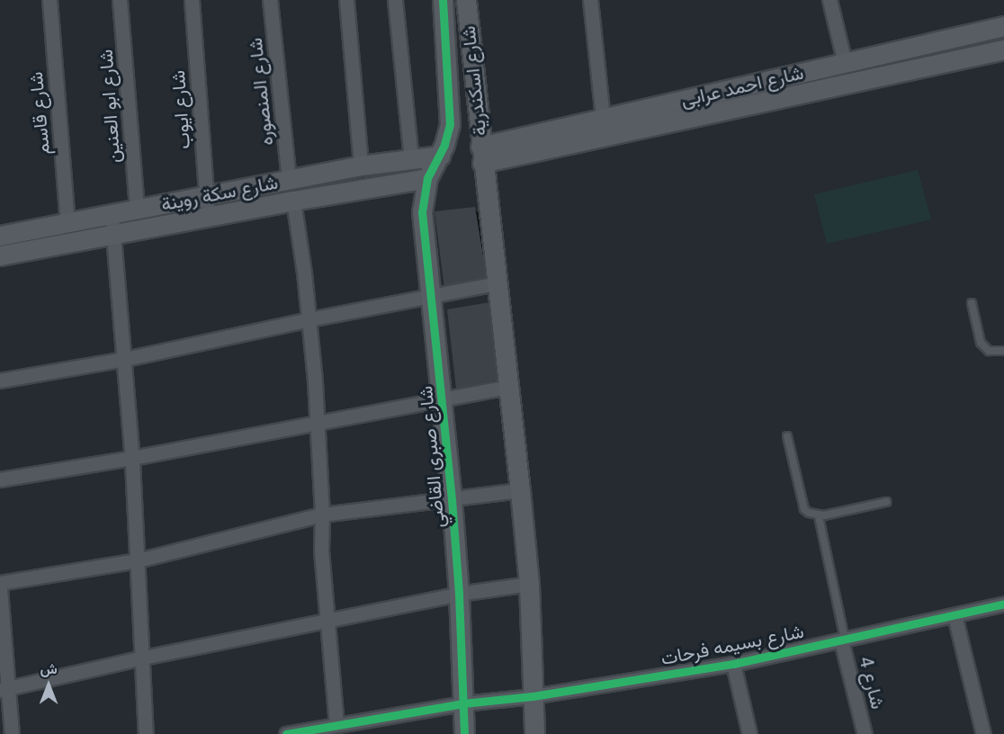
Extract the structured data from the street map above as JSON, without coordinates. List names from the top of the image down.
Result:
{
  "streets": {
    "street": [
      "شارع اسكندرية",
      "شارع احمد عرابى",
      "شارع المنصوره",
      "شارع ابو العنين",
      "شارع ايوب",
      "شارع قاسم",
      "شارع سكة روينة",
      "شارع صبرى القاضي",
      "شارع بسيمه فرحات",
      "شارع 4"
    ]
  },
  "crossings": [
    ["شارع اسكندرية", "شارع احمد عرابى"],
    ["شارع اسكندرية", "شارع سكة روينة"],
    ["شارع اسكندرية", "شارع صبرى القاضي"],
    ["شارع المنصوره", "شارع سكة روينة"],
    ["شارع ابو العنين", "شارع سكة روينة"],
    ["شارع ايوب", "شارع سكة روينة"],
    ["شارع قاسم", "شارع سكة روينة"],
    ["شارع سكة روينة", "شارع صبرى القاضي"],
    ["شارع صبرى القاضي", "شارع بسيمه فرحات"],
    ["شارع بسيمه فرحات", "شارع 4"]
  ],
  "north": "top"
}
